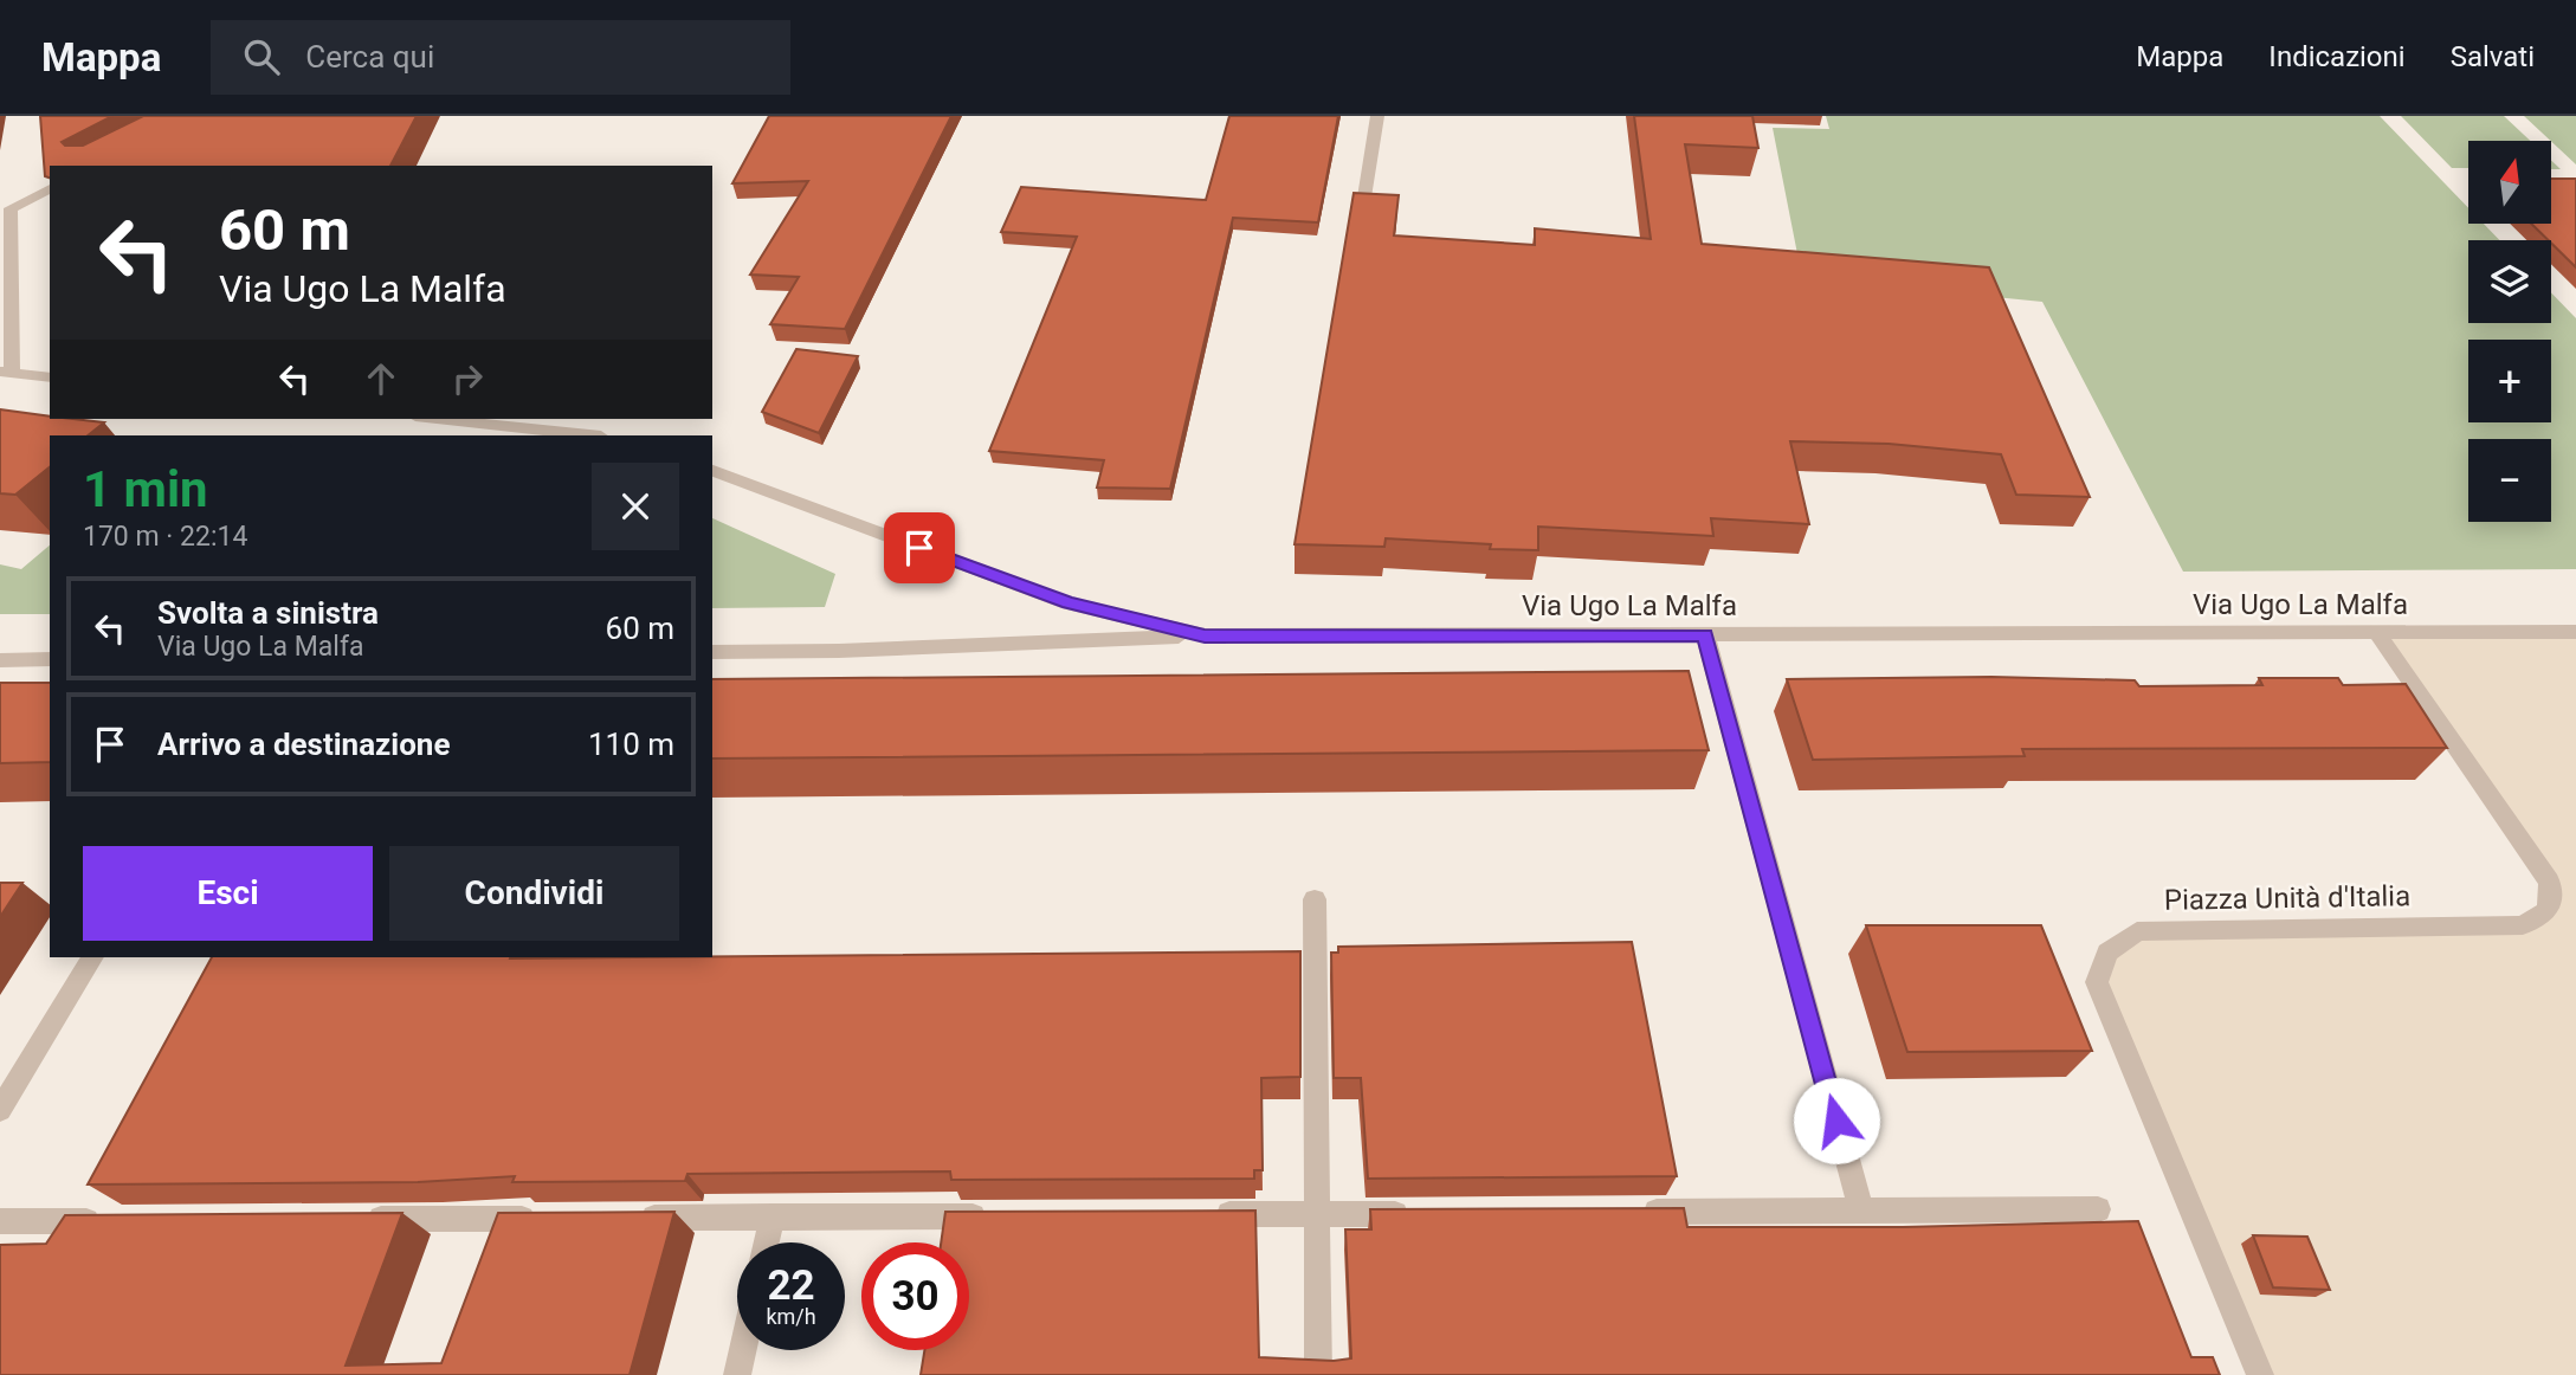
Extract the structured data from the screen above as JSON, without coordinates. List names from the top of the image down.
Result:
{
  "streets": {
    "street": ["Via Ugo La Malfa", "Piazza Unità d'Italia"]
  },
  "crossings": [
    ["Via Ugo La Malfa", "Piazza Unità d'Italia"]
  ],
  "north": "top",
  "page": {
    "header": "Mappa",
    "search": "Cerca qui",
    "nav": ["Mappa", "Indicazioni", "Salvati"],
    "map_buttons": ["+", "−"],
    "turn": ["60 m", "Via Ugo La Malfa"],
    "heading": ["1 min", "170 m · 22:14"],
    "list": [
      {
        "name": "Svolta a sinistra",
        "note": "Via Ugo La Malfa",
        "value": "60 m"
      },
      {
        "name": "Arrivo a destinazione",
        "value": "110 m"
      }
    ],
    "buttons": ["Esci", "Condividi"],
    "speed": "22 km/h",
    "limit": "30"
  }
}
